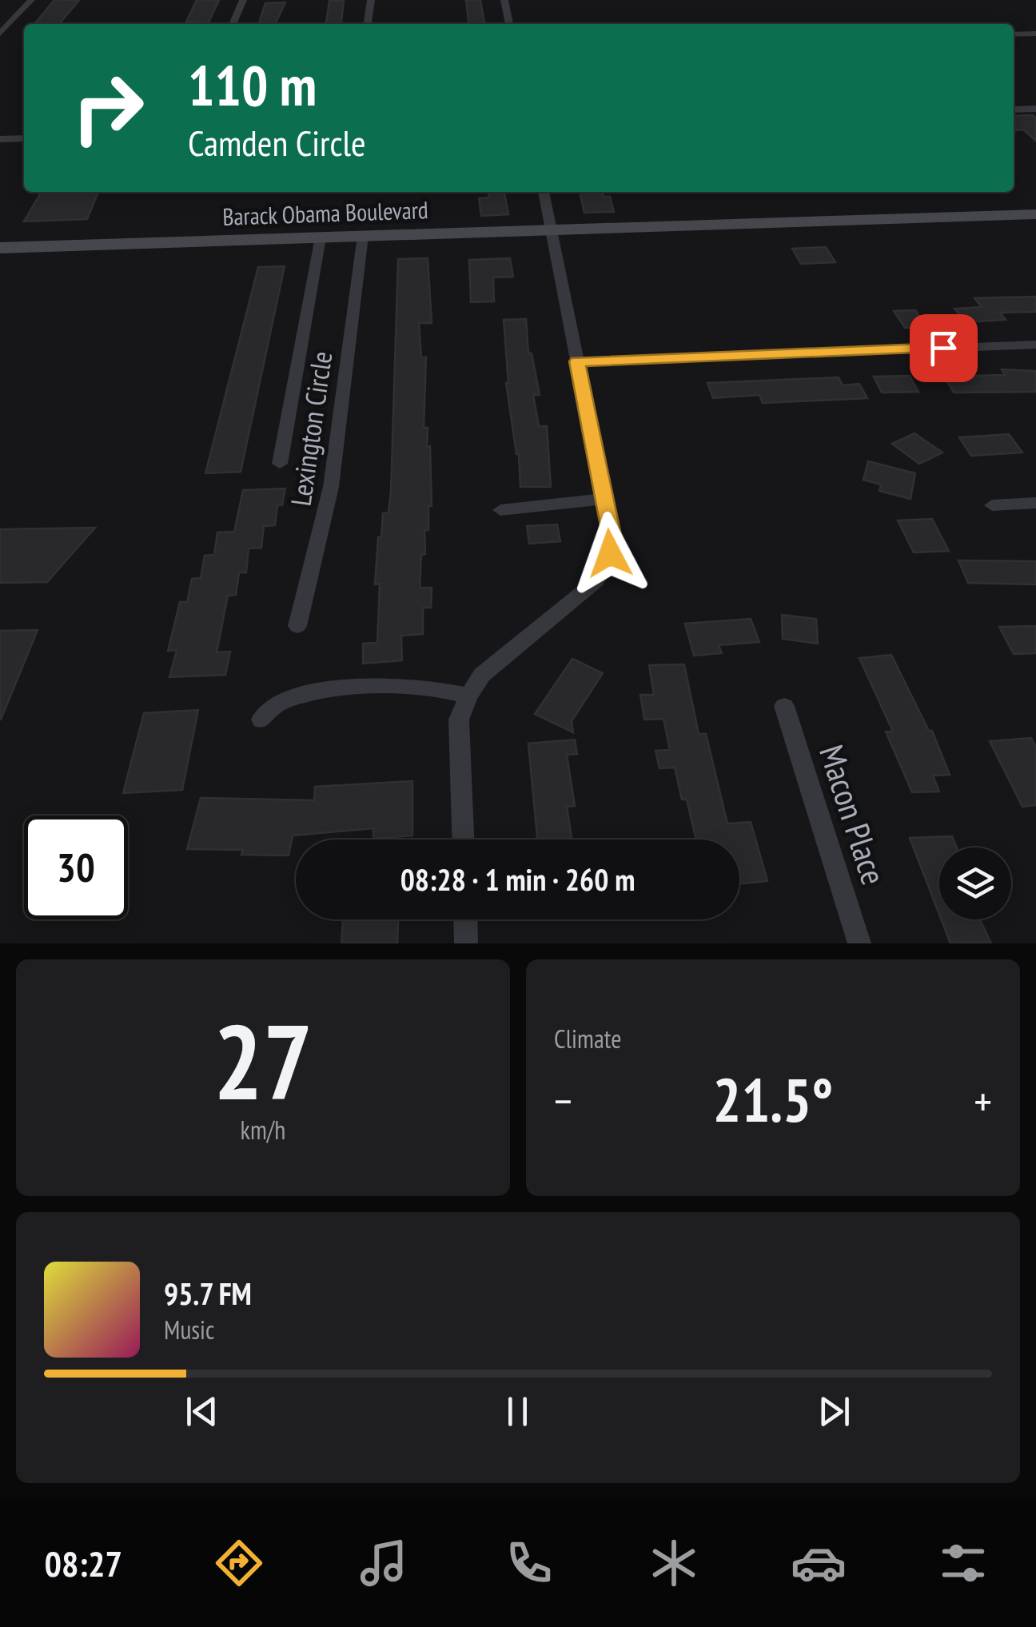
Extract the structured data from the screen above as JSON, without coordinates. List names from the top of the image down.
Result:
{
  "streets": {
    "main road": ["Barack Obama Boulevard"],
    "street": ["Lexington Circle", "Macon Place"]
  },
  "crossings": [
    ["Barack Obama Boulevard", "Lexington Circle"]
  ],
  "page": {
    "turn": ["110 m", "Camden Circle"],
    "limit": "30",
    "trip": "08:28 · 1 min · 260 m",
    "tile": [
      ["27", "km/h"],
      "Climate"
    ],
    "heat": ["−", "21.5°", "+"],
    "song": ["95.7 FM", "Music"],
    "tabs": "08:27"
  }
}
